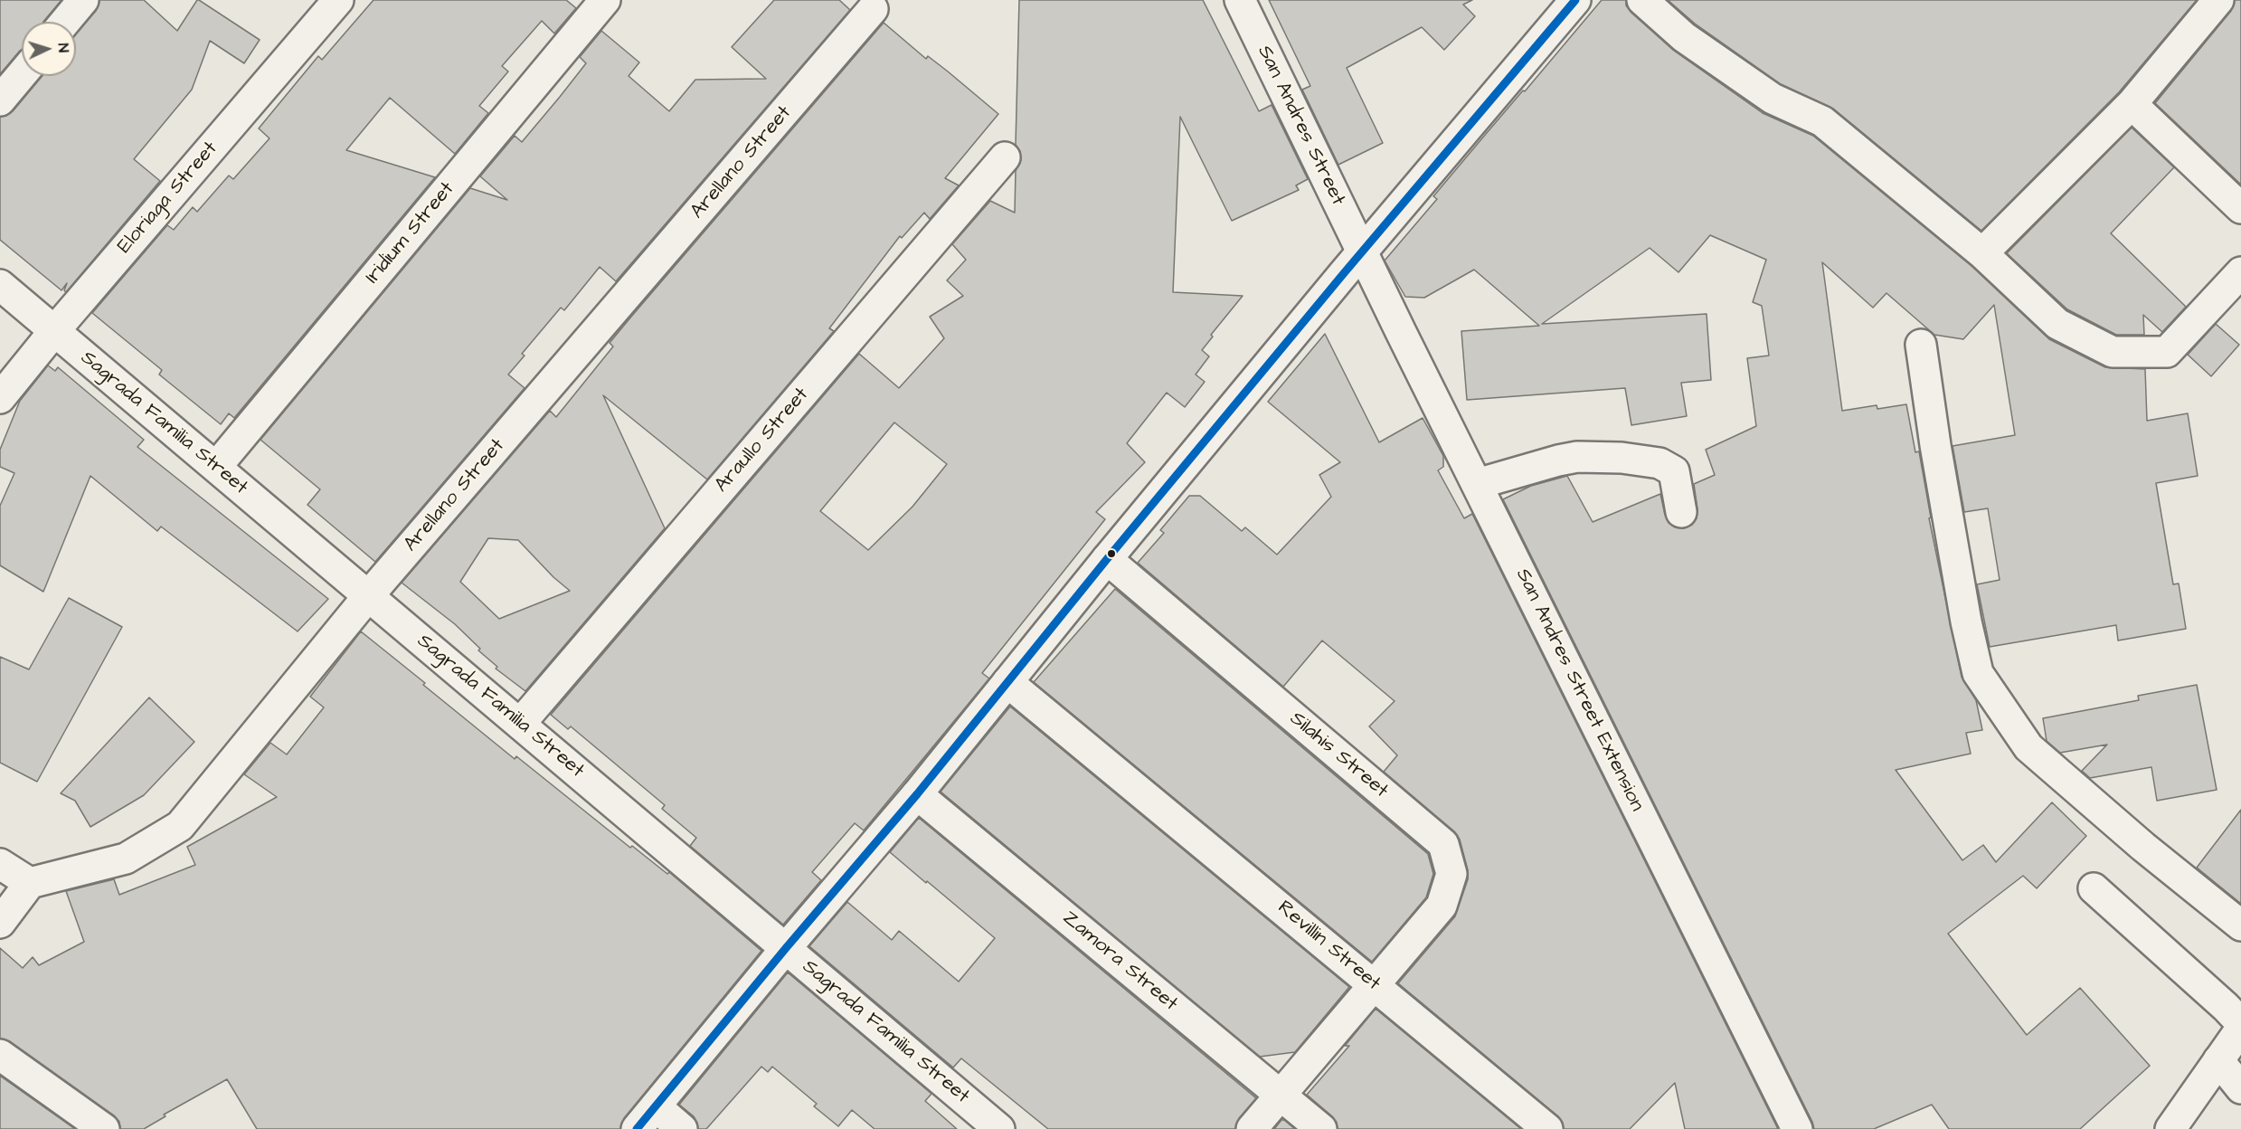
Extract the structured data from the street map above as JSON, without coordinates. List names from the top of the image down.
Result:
{
  "streets": {
    "street": [
      "San Andres Street",
      "Arellano Street",
      "Eloriaga Street",
      "Iridium Street",
      "Sagrada Familia Street",
      "Araullo Street",
      "San Andres Street Extension",
      "Silahis Street",
      "Revillin Street",
      "Zamora Street"
    ]
  },
  "crossings": [
    ["San Andres Street", "San Andres Street Extension"],
    ["Arellano Street", "Sagrada Familia Street"],
    ["Eloriaga Street", "Sagrada Familia Street"],
    ["Iridium Street", "Sagrada Familia Street"],
    ["Sagrada Familia Street", "Araullo Street"],
    ["Silahis Street", "Revillin Street"],
    ["Silahis Street", "Zamora Street"]
  ],
  "north": "right"
}
